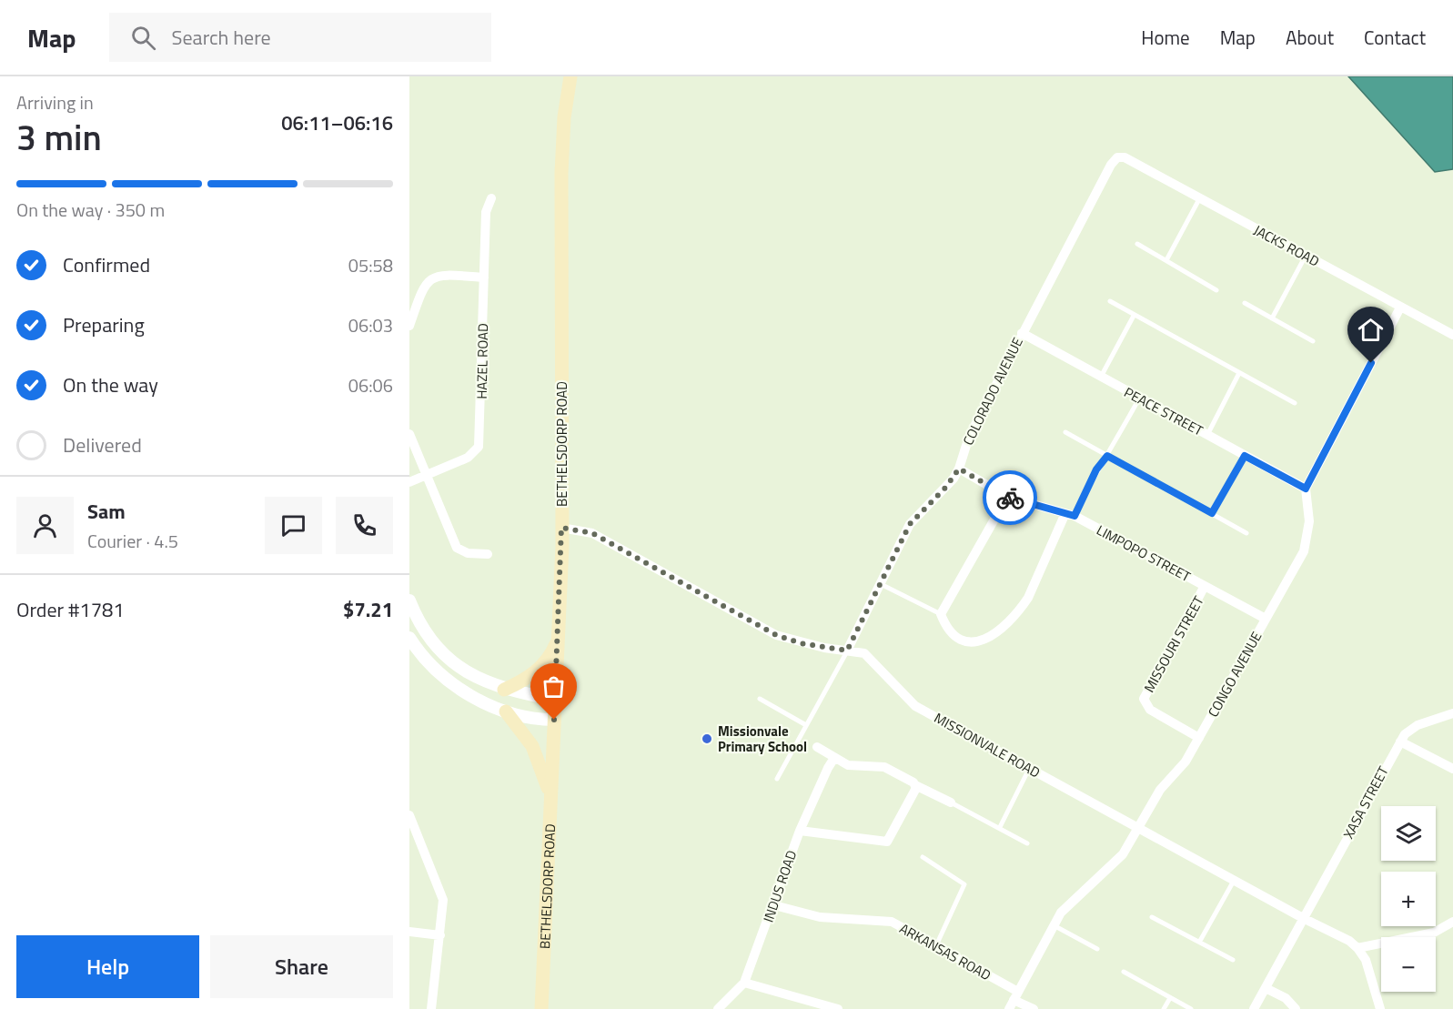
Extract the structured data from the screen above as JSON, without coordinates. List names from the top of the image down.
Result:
{
  "streets": {
    "main road": ["BETHELSDORP ROAD"],
    "street": [
      "JACKS ROAD",
      "HAZEL ROAD",
      "COLORADO AVENUE",
      "PEACE STREET",
      "LIMPOPO STREET",
      "MISSOURI STREET",
      "CONGO AVENUE",
      "MISSIONVALE ROAD",
      "XASA STREET",
      "INDUS ROAD",
      "ARKANSAS ROAD"
    ]
  },
  "crossings": [
    ["JACKS ROAD", "COLORADO AVENUE"],
    ["COLORADO AVENUE", "PEACE STREET"],
    ["COLORADO AVENUE", "LIMPOPO STREET"],
    ["COLORADO AVENUE", "MISSIONVALE ROAD"],
    ["PEACE STREET", "CONGO AVENUE"],
    ["BETHELSDORP ROAD", "MISSIONVALE ROAD"],
    ["LIMPOPO STREET", "MISSOURI STREET"],
    ["LIMPOPO STREET", "CONGO AVENUE"],
    ["MISSOURI STREET", "CONGO AVENUE"],
    ["CONGO AVENUE", "MISSIONVALE ROAD"],
    ["CONGO AVENUE", "ARKANSAS ROAD"],
    ["MISSIONVALE ROAD", "XASA STREET"],
    ["INDUS ROAD", "ARKANSAS ROAD"]
  ],
  "places": ["Missionvale Primary School"],
  "page": {
    "header": "Map",
    "search": "Search here",
    "nav": [
      "Home",
      "Map",
      "About",
      "Contact"
    ],
    "heading": ["3 min", "Arriving in", "06:11–06:16"],
    "panel": [
      "Sam",
      "Courier · 4.5",
      "Order #1781",
      "$7.21"
    ],
    "bar": "On the way · 350 m",
    "list": [
      ["Confirmed", "05:58"],
      ["Preparing", "06:03"],
      ["On the way", "06:06"],
      "Delivered"
    ],
    "map_buttons": ["+", "−"],
    "buttons": ["Help", "Share"]
  }
}
